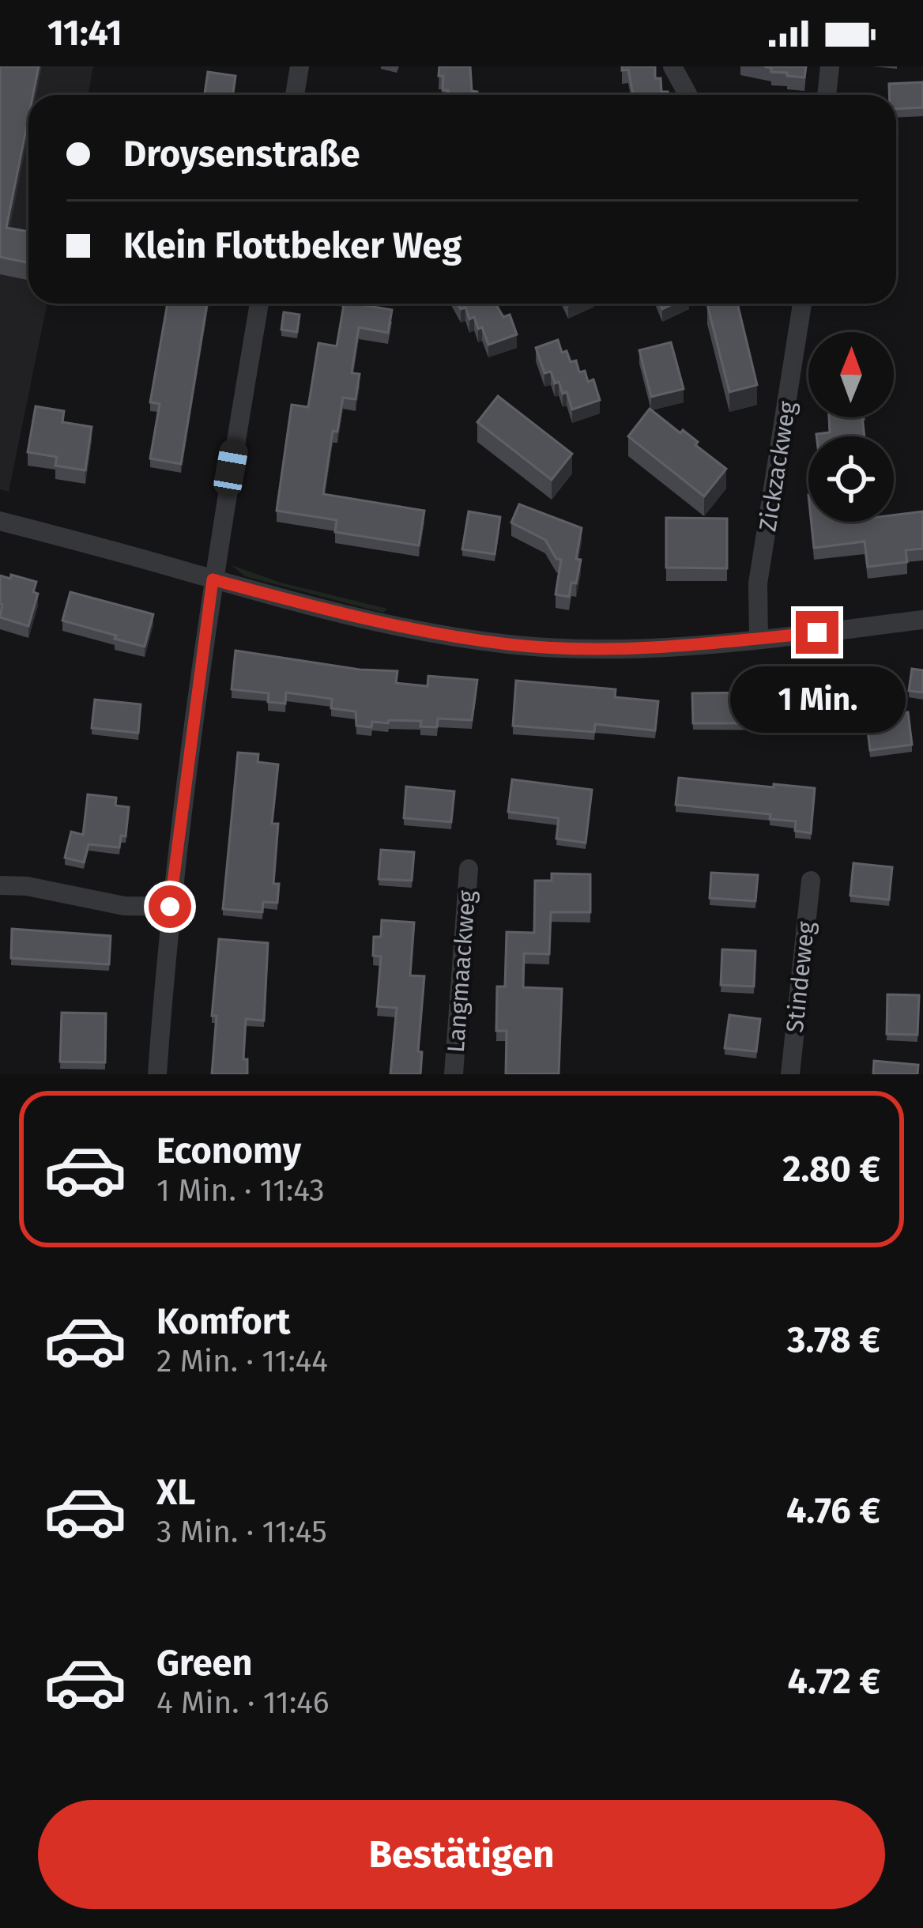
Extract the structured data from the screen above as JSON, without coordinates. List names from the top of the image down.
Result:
{
  "streets": {
    "street": ["Zickzackweg", "Langmaackweg", "Stindeweg"]
  },
  "north": "top",
  "page": {
    "status": "11:41",
    "banner": ["Droysenstraße", "Klein Flottbeker Weg"],
    "bubble": "1 Min.",
    "list": [
      {
        "name": "Economy",
        "note": "1 Min. · 11:43",
        "value": "2.80 €"
      },
      {
        "name": "Komfort",
        "note": "2 Min. · 11:44",
        "value": "3.78 €"
      },
      {
        "name": "XL",
        "note": "3 Min. · 11:45",
        "value": "4.76 €"
      },
      {
        "name": "Green",
        "note": "4 Min. · 11:46",
        "value": "4.72 €"
      }
    ],
    "buttons": "Bestätigen"
  }
}
